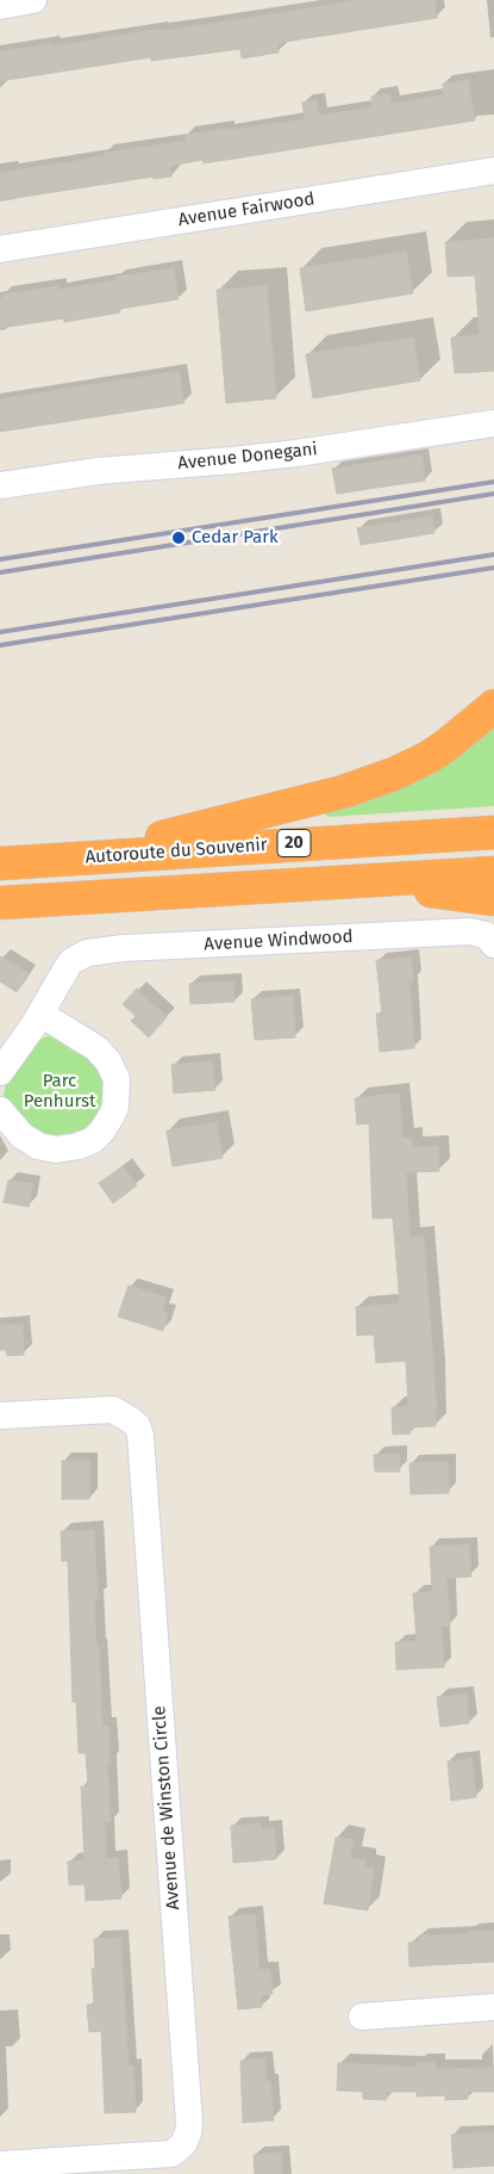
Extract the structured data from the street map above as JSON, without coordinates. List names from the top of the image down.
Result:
{
  "streets": {
    "highway": ["20", "Autoroute du Souvenir"],
    "street": [
      "Avenue Fairwood",
      "Avenue Donegani",
      "Avenue Windwood",
      "Avenue de Winston Circle"
    ]
  },
  "parks": ["Parc Penhurst"],
  "places": ["Cedar Park"]
}
